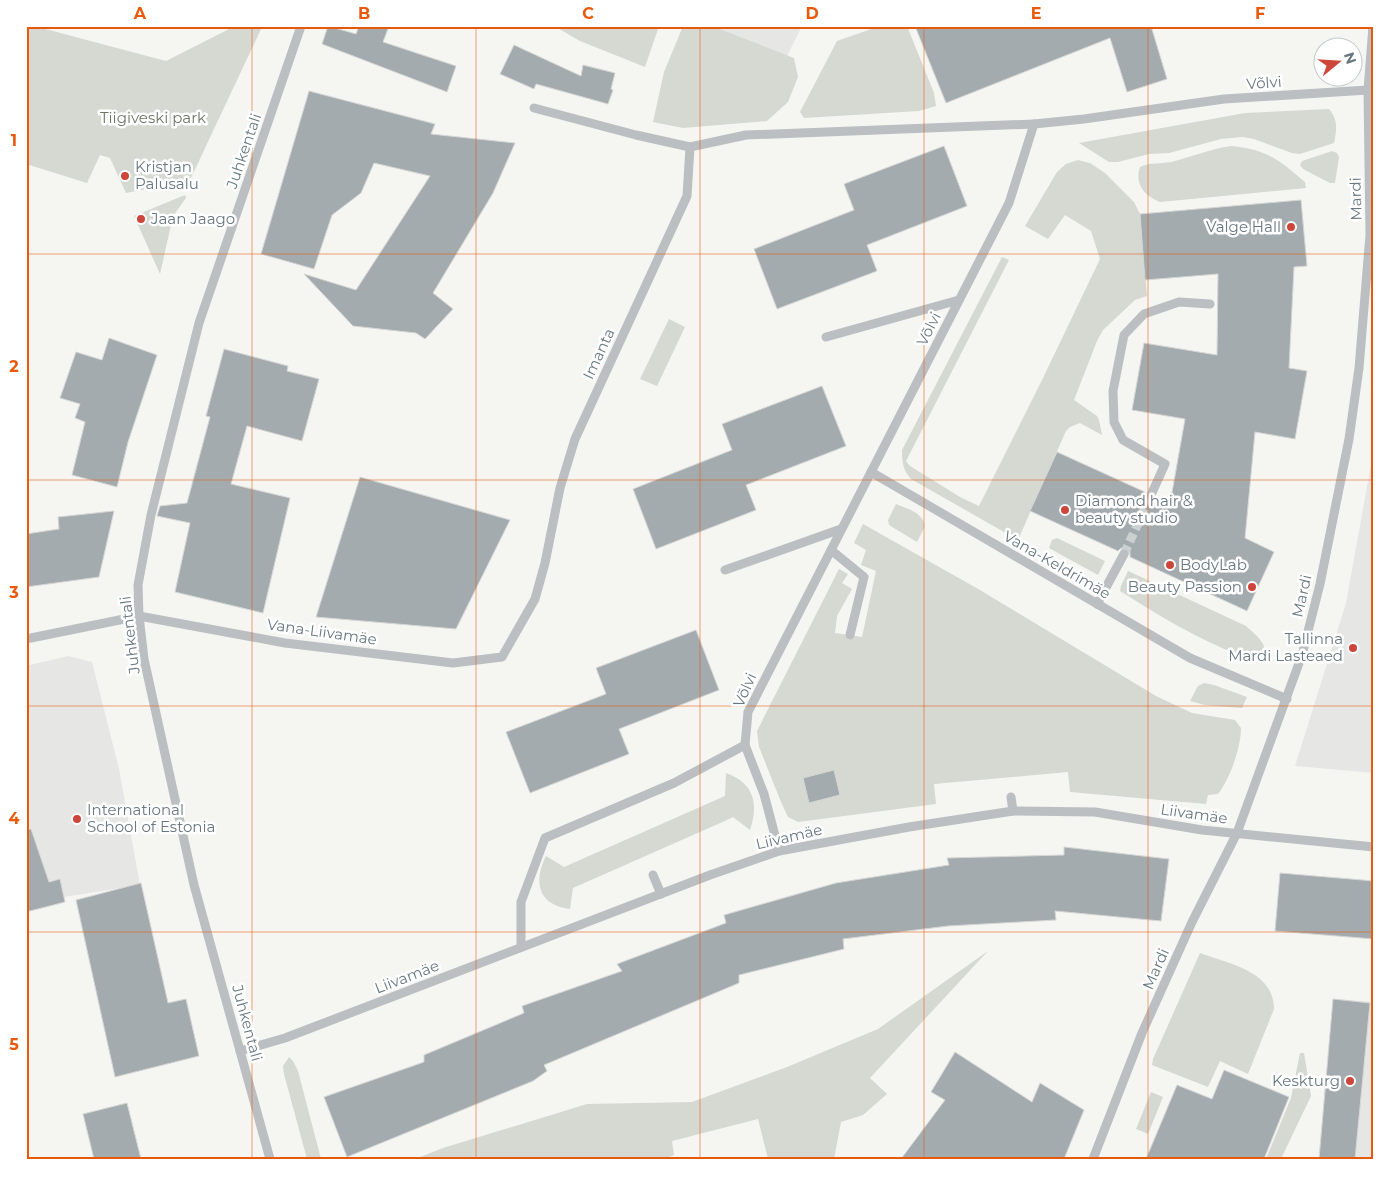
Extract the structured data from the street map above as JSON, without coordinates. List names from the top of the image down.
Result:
{
  "streets": {
    "street": [
      "Võlvi",
      "Juhkentali",
      "Mardi",
      "Imanta",
      "Vana-Keldrimäe",
      "Vana-Liivamäe",
      "Liivamäe"
    ]
  },
  "crossings": [
    ["Võlvi", "Mardi"],
    ["Võlvi", "Vana-Keldrimäe"],
    ["Võlvi", "Liivamäe"],
    ["Juhkentali", "Vana-Liivamäe"],
    ["Juhkentali", "Liivamäe"],
    ["Mardi", "Vana-Keldrimäe"],
    ["Mardi", "Liivamäe"],
    ["Imanta", "Vana-Liivamäe"]
  ],
  "parks": ["Tiigiveski park"],
  "places": [
    "Kristjan Palusalu",
    "Jaan Jaago",
    "Valge Hall",
    "Diamond hair & beauty studio",
    "BodyLab",
    "Beauty Passion",
    "Tallinna Mardi Lasteaed",
    "International School of Estonia",
    "Keskturg"
  ],
  "north": "right",
  "grid": {
    "columns": [
      "A",
      "B",
      "C",
      "D",
      "E",
      "F"
    ],
    "rows": [
      "1",
      "2",
      "3",
      "4",
      "5"
    ]
  }
}
